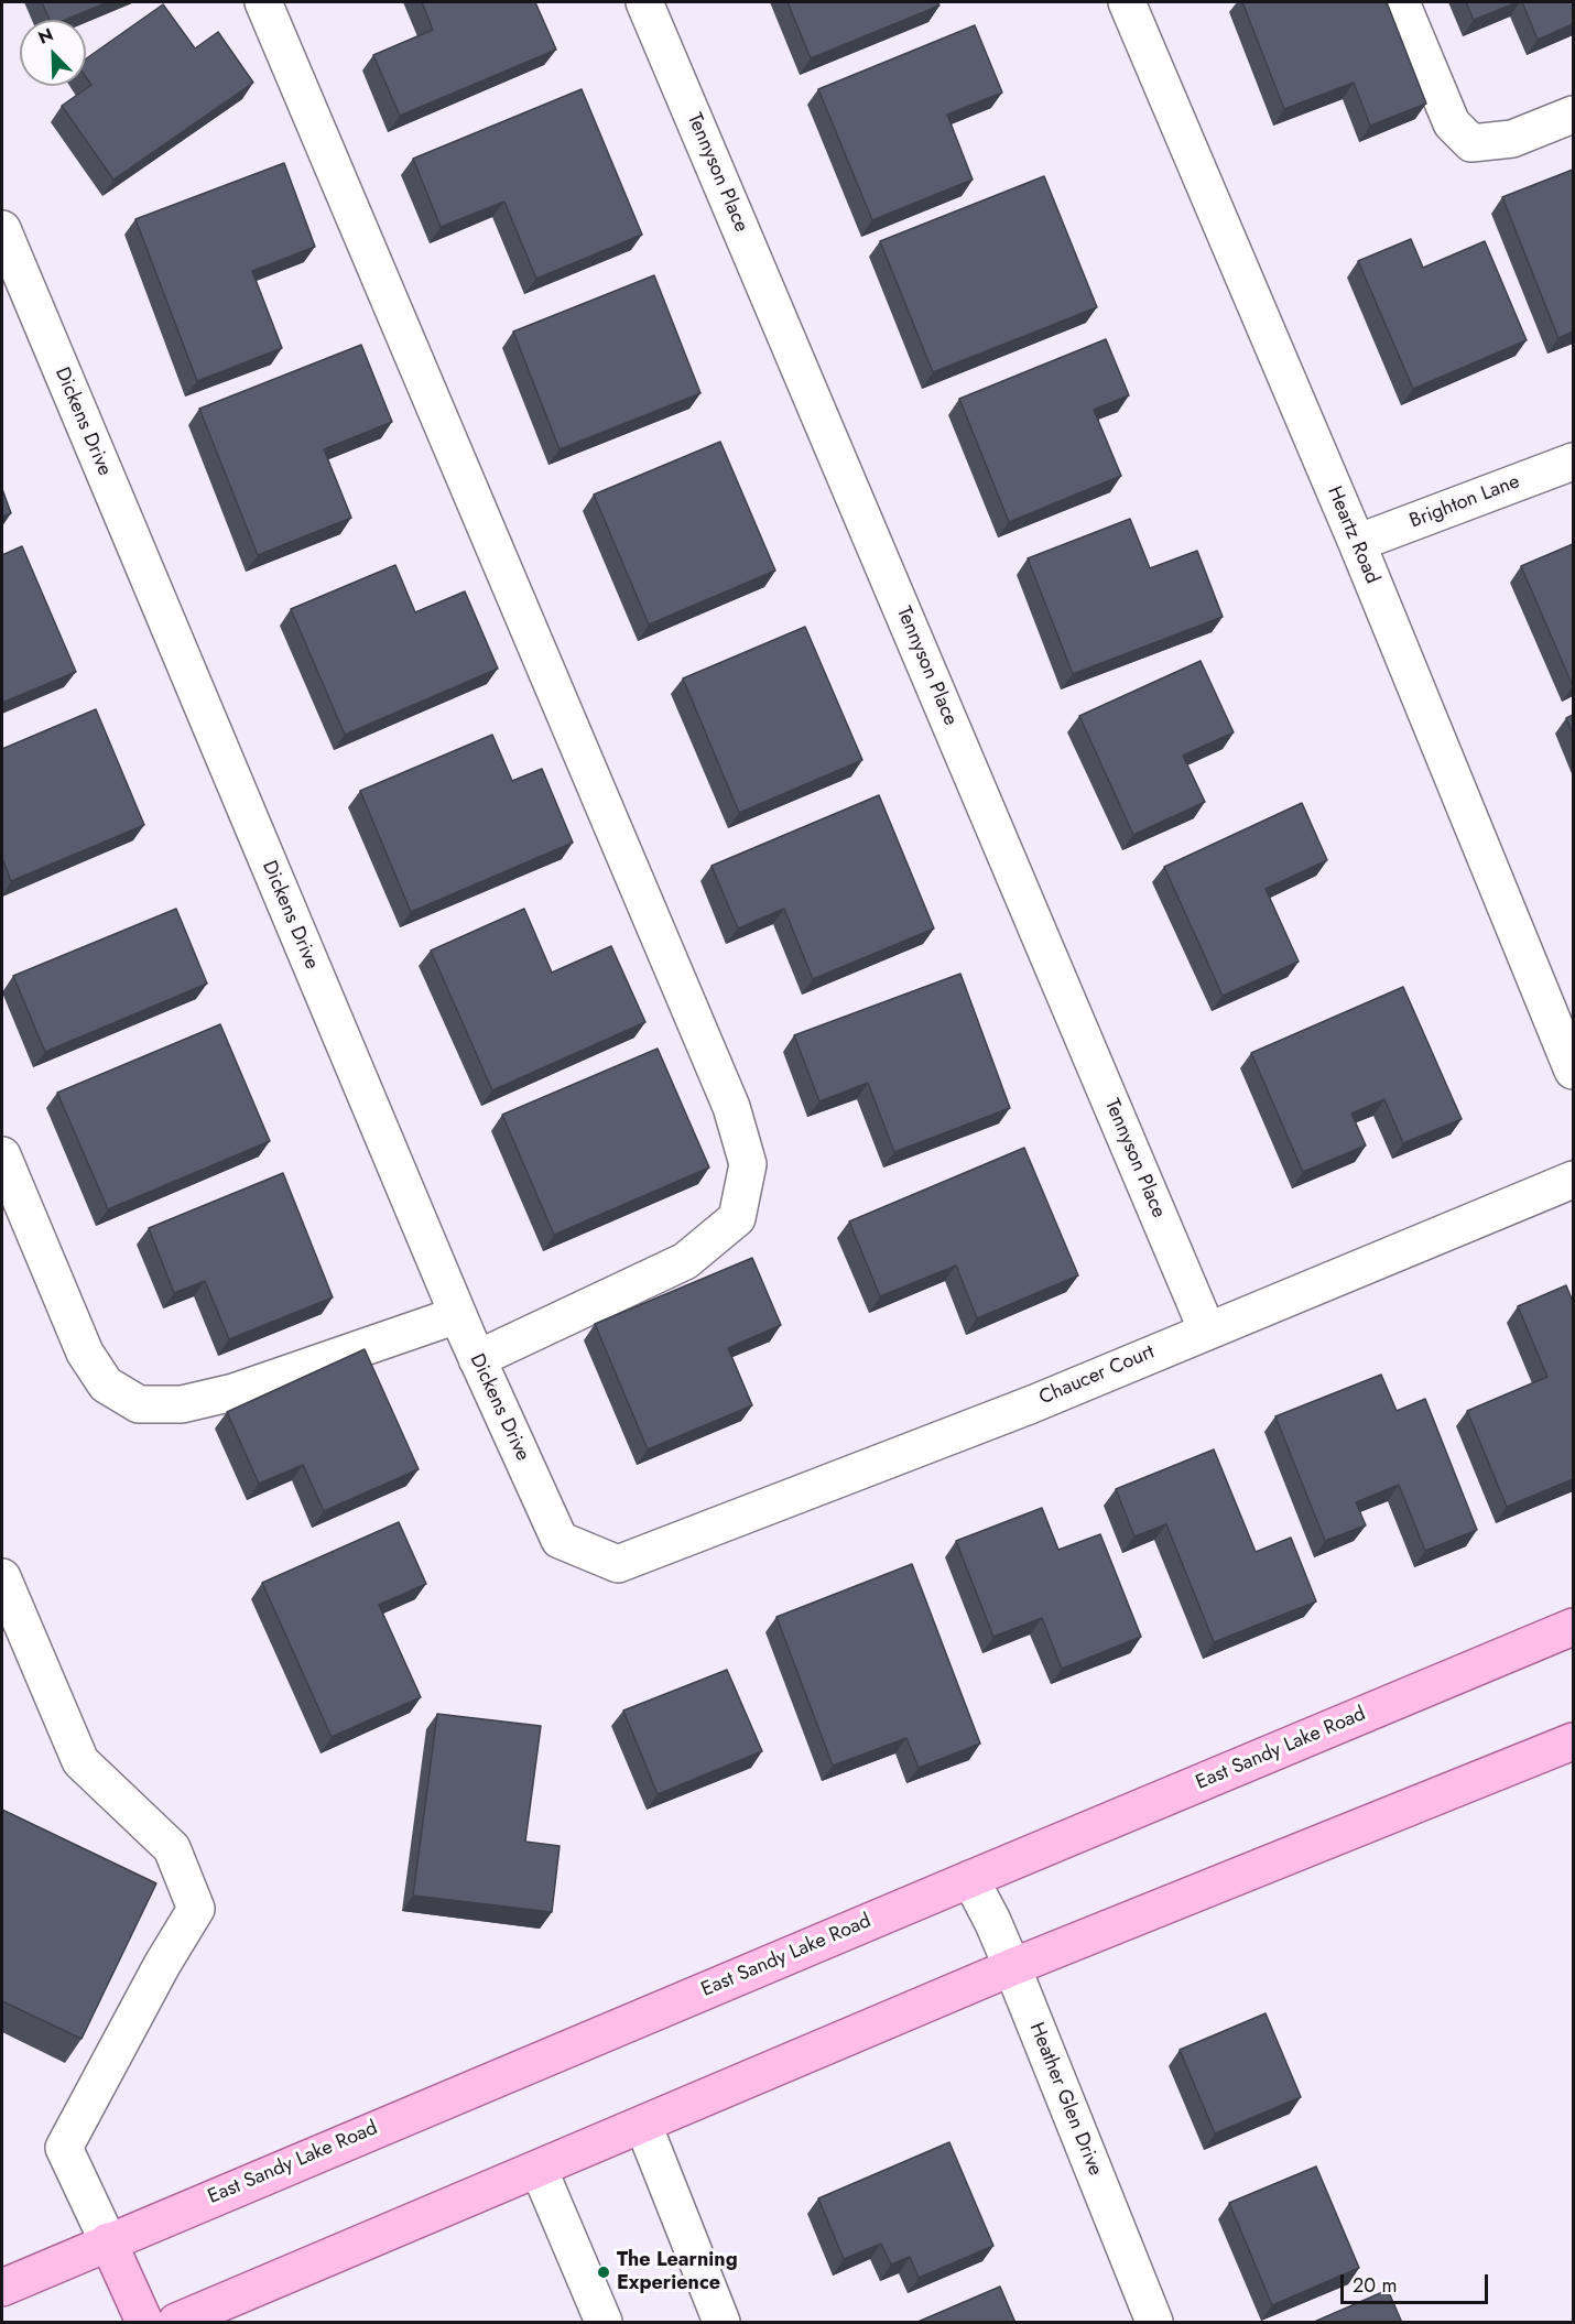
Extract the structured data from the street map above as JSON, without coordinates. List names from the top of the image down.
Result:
{
  "streets": {
    "main road": ["East Sandy Lake Road"],
    "street": [
      "Tennyson Place",
      "Dickens Drive",
      "Brighton Lane",
      "Heartz Road",
      "Chaucer Court",
      "Heather Glen Drive"
    ]
  },
  "crossings": [
    ["Tennyson Place", "Chaucer Court"],
    ["Dickens Drive", "Chaucer Court"],
    ["Brighton Lane", "Heartz Road"],
    ["East Sandy Lake Road", "Heather Glen Drive"]
  ],
  "places": ["The Learning Experience"],
  "scale_bar": "20 m",
  "north": "top left"
}
